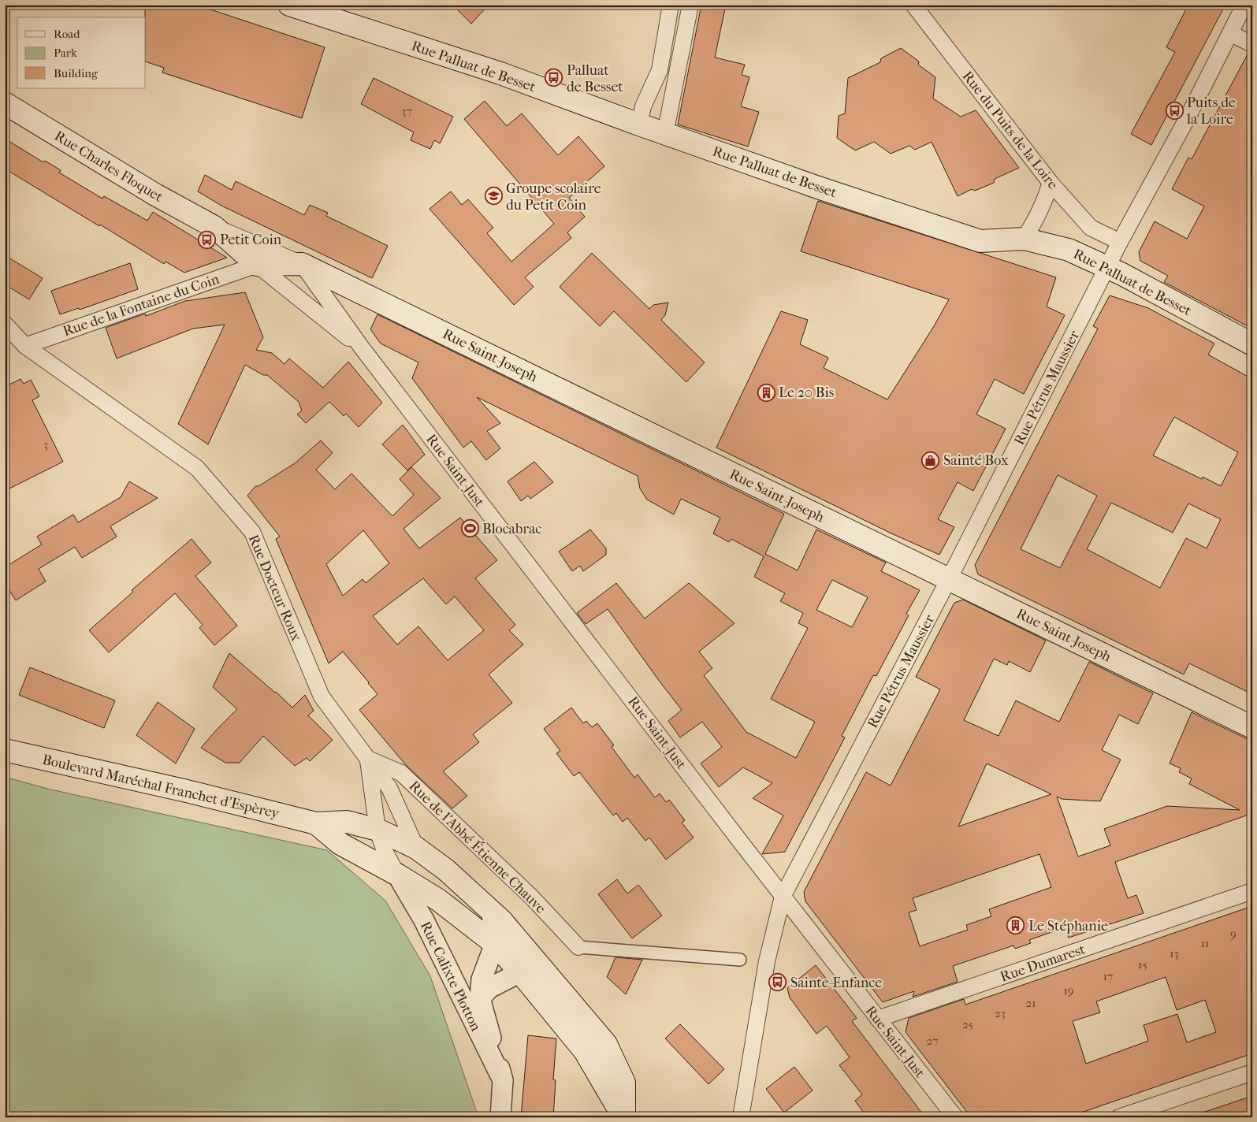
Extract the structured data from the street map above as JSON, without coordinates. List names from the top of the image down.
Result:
{
  "streets": {
    "main road": [
      "Rue Palluat de Besset",
      "Rue Charles Floquet",
      "Rue Saint-Joseph",
      "Boulevard Maréchal Franchet d'Espèrey"
    ],
    "street": [
      "Rue du Puits de la Loire",
      "Rue de la Fontaine du Coin",
      "Rue Pétrus Maussier",
      "Rue Saint-Just",
      "Rue Docteur Roux",
      "Rue de l'Abbé Étienne Chauve",
      "Rue Dumarest",
      "Rue Calixte Plotton"
    ]
  },
  "crossings": [
    ["Rue Palluat de Besset", "Rue Pétrus Maussier"],
    ["Rue du Puits de la Loire", "Rue Pétrus Maussier"],
    ["Rue Charles Floquet", "Rue de la Fontaine du Coin"],
    ["Rue Charles Floquet", "Rue Saint-Joseph"],
    ["Rue Charles Floquet", "Rue Saint-Just"],
    ["Rue de la Fontaine du Coin", "Rue Saint-Just"],
    ["Rue de la Fontaine du Coin", "Rue Docteur Roux"],
    ["Rue Saint-Joseph", "Rue Pétrus Maussier"],
    ["Rue Saint-Joseph", "Rue Saint-Just"],
    ["Rue Pétrus Maussier", "Rue Saint-Just"],
    ["Rue Saint-Just", "Rue Dumarest"],
    ["Rue Docteur Roux", "Boulevard Maréchal Franchet d'Espèrey"],
    ["Rue Docteur Roux", "Rue de l'Abbé Étienne Chauve"],
    ["Rue Docteur Roux", "Rue Calixte Plotton"],
    ["Boulevard Maréchal Franchet d'Espèrey", "Rue Calixte Plotton"]
  ],
  "places": {
    "bus stop": [
      "Palluat de Besset",
      "Puits de la Loire",
      "Petit Coin",
      "Sainte-Enfance"
    ],
    "school or university": ["Groupe scolaire du Petit Coin"],
    "building": ["Le 20 Bis", "Le Stéphanie"],
    "shop": ["Sainté Box"],
    "sports": ["Blocabrac"]
  },
  "house_numbers": [
    "37",
    "3",
    "9",
    "11",
    "13",
    "15",
    "17",
    "19",
    "21",
    "23",
    "25",
    "27"
  ],
  "legend": ["Road", "Park", "Building"]
}
